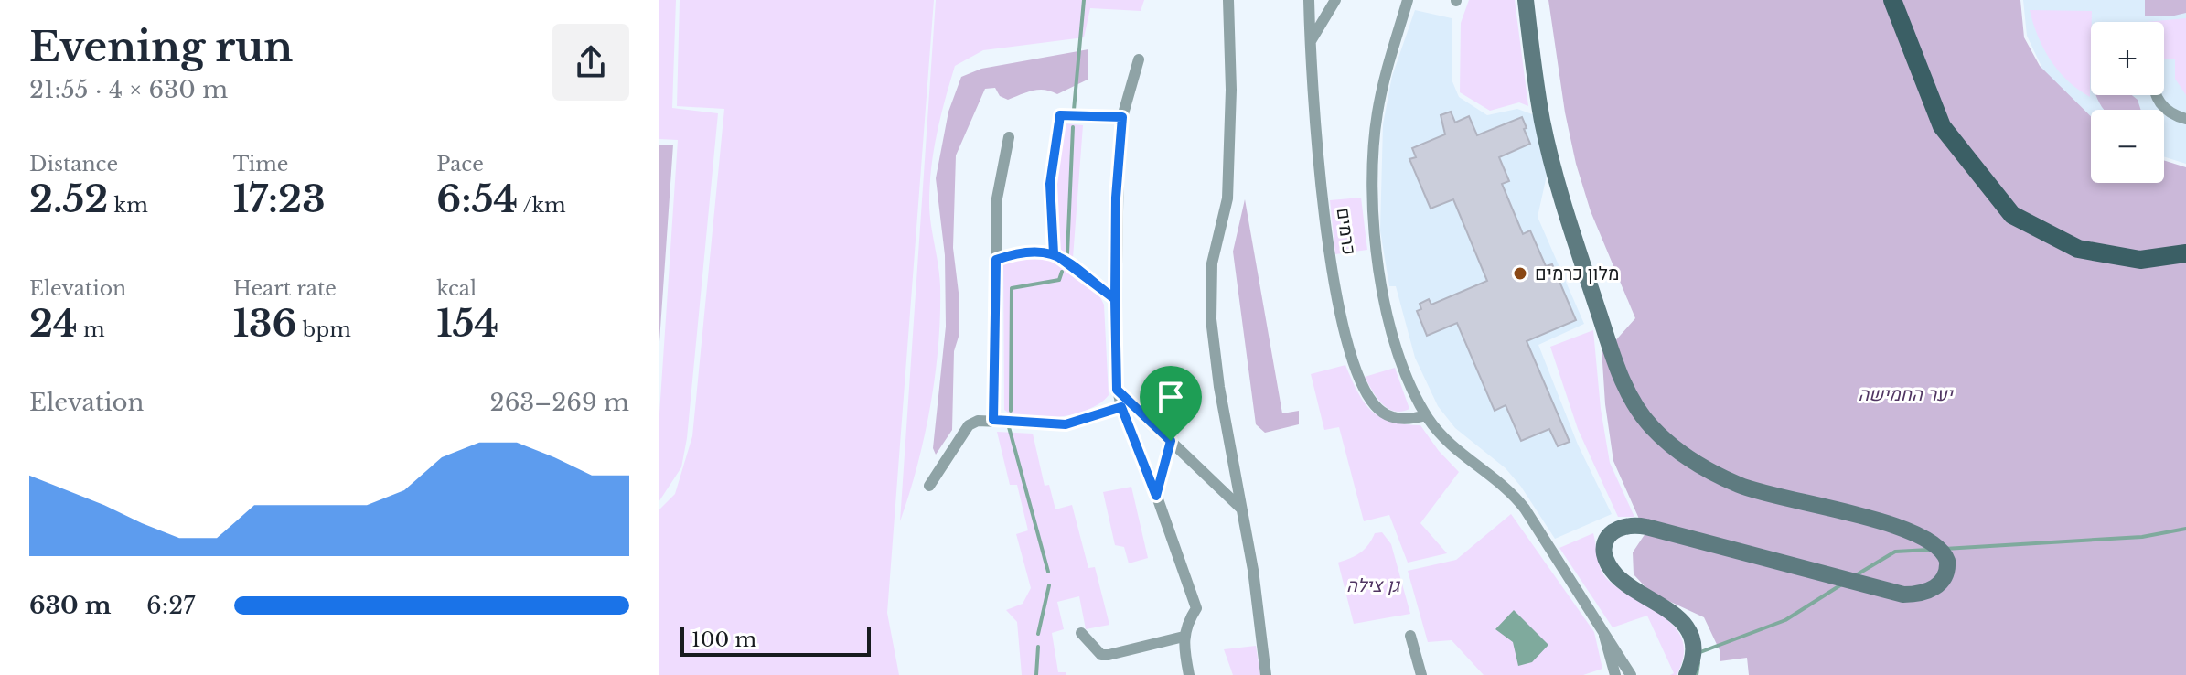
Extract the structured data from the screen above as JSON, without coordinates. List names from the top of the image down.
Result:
{
  "streets": {
    "street": ["כרמים"]
  },
  "parks": ["יער החמישה", "גן צילה"],
  "places": ["מלון כרמים"],
  "scale_bar": "100 m",
  "page": {
    "heading": ["Evening run", "21:55 · 4 × 630 m"],
    "map_buttons": ["+", "−"],
    "stats": [
      ["Distance", "2.52 km"],
      ["Time", "17:23"],
      ["Pace", "6:54 /km"],
      ["Elevation", "24 m"],
      ["Heart rate", "136 bpm"],
      ["kcal", "154"]
    ],
    "chart": ["Elevation", "263–269 m"],
    "list": [
      {
        "name": "630 m",
        "note": "6:27"
      }
    ],
    "scale": "100 m"
  }
}
